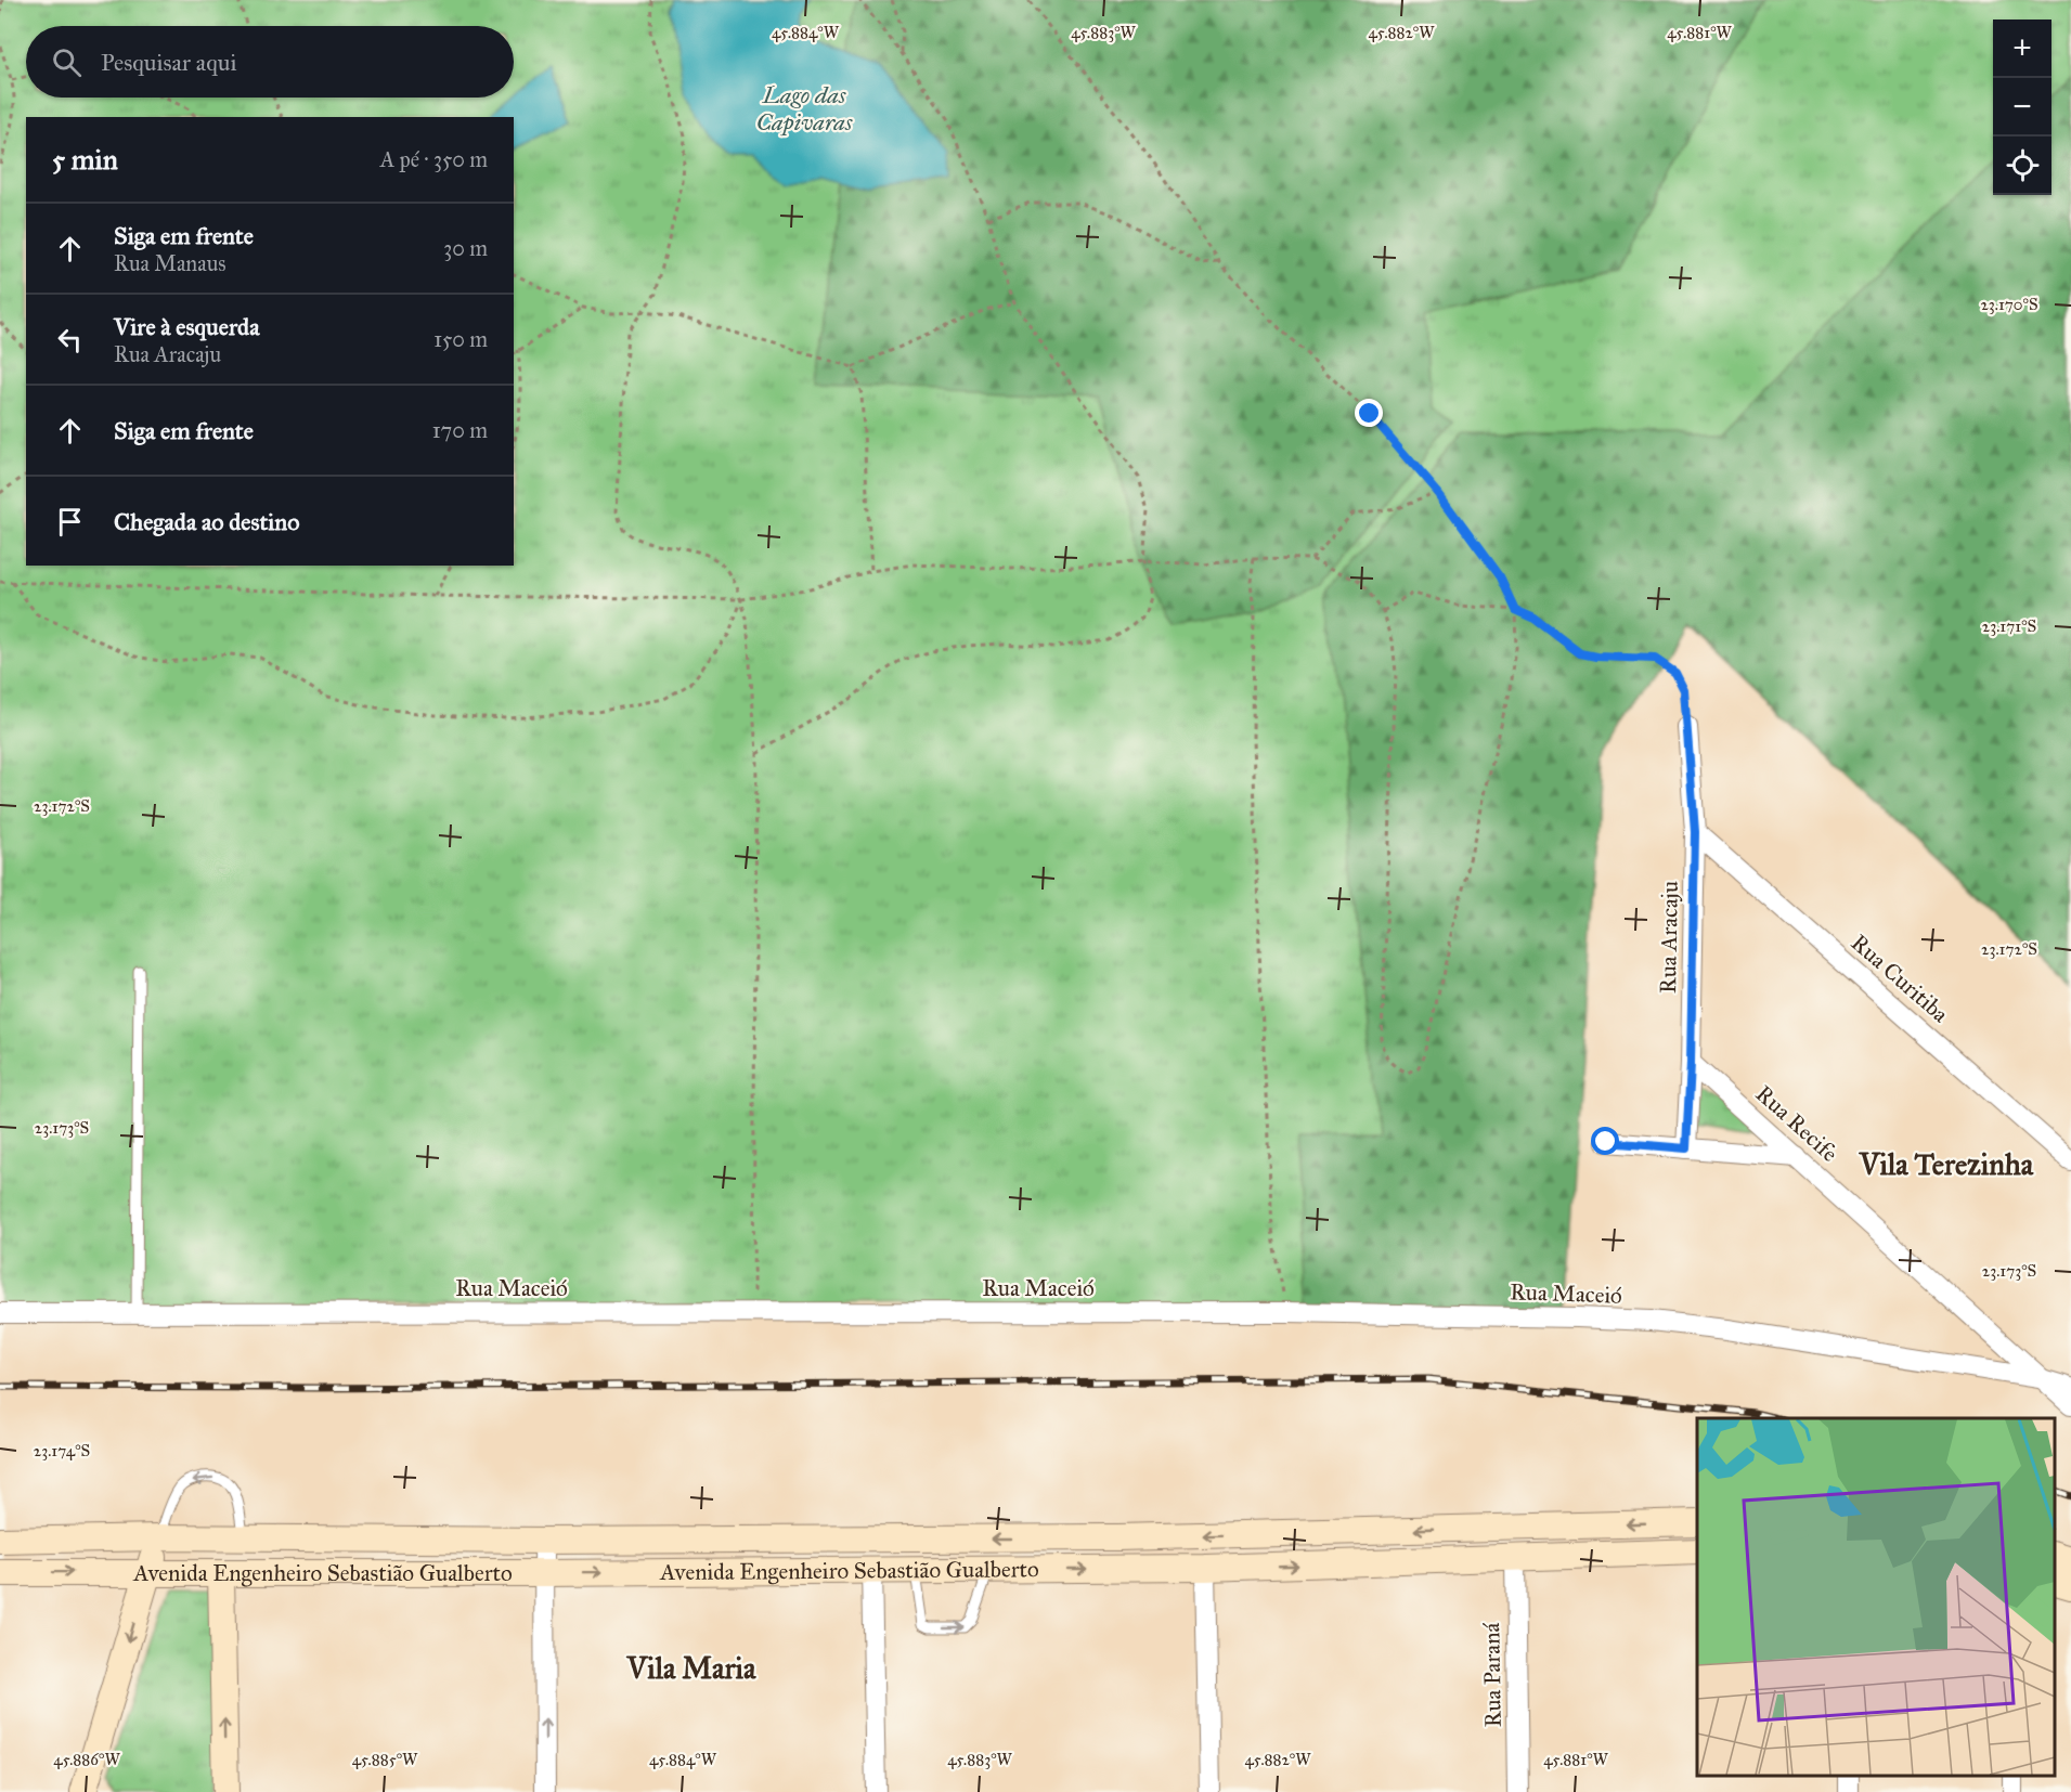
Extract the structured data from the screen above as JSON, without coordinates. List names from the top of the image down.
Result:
{
  "streets": {
    "main road": ["Avenida Engenheiro Sebastião Gualberto"],
    "street": [
      "Rua Aracaju",
      "Rua Curitiba",
      "Rua Recife",
      "Rua Maceió",
      "Rua Paraná"
    ]
  },
  "crossings": [
    ["Rua Aracaju", "Rua Curitiba"],
    ["Rua Aracaju", "Rua Recife"],
    ["Rua Recife", "Rua Maceió"],
    ["Avenida Engenheiro Sebastião Gualberto", "Rua Paraná"]
  ],
  "districts": ["Vila Terezinha", "Vila Maria"],
  "water": ["Lago das Capivaras"],
  "page": {
    "map_buttons": ["+", "−"],
    "search": "Pesquisar aqui",
    "heading": ["5 min", "A pé · 350 m"],
    "list": [
      ["Siga em frente", "Rua Manaus", "30 m"],
      ["Vire à esquerda", "Rua Aracaju", "150 m"],
      ["Siga em frente", "170 m"],
      "Chegada ao destino"
    ]
  },
  "coordinates": [
    "45.884°W",
    "45.883°W",
    "45.882°W",
    "45.881°W",
    "23.170°S",
    "23.171°S",
    "23.172°S",
    "23.173°S",
    "23.174°S",
    "45.886°W",
    "45.885°W"
  ]
}
